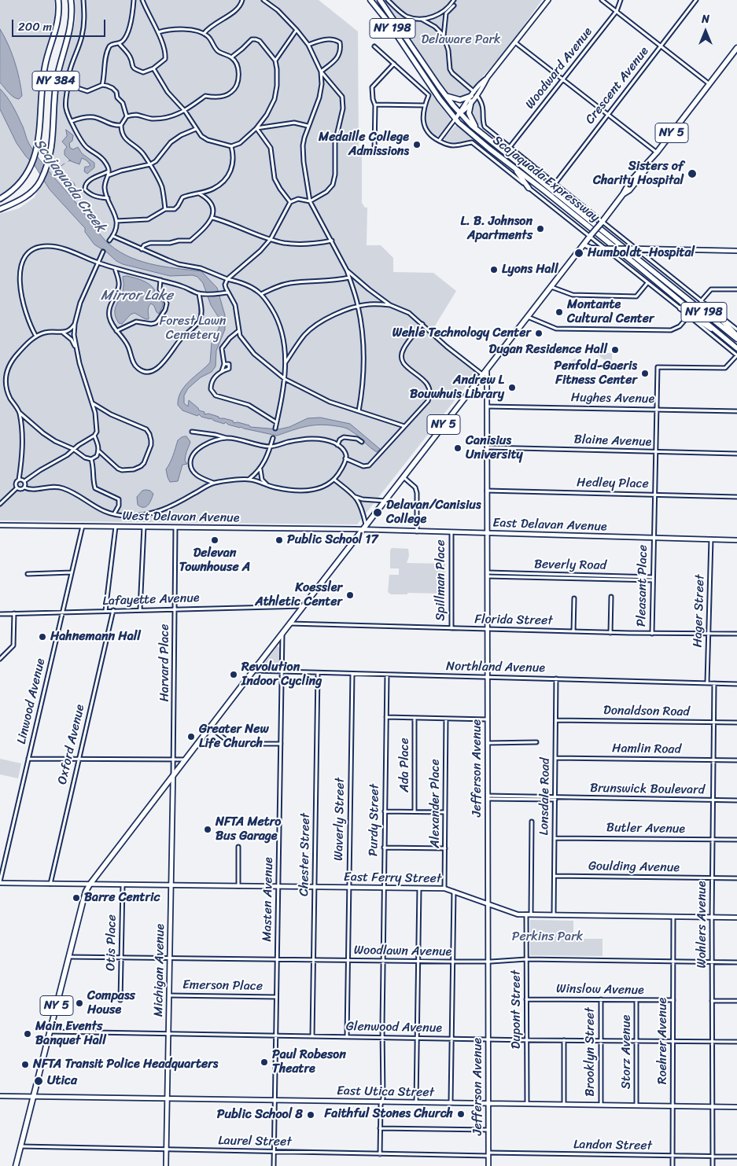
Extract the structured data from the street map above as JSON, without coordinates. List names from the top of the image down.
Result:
{
  "streets": {
    "main road": [
      "NY 198",
      "NY 384",
      "NY 5",
      "Scajaquada Expressway"
    ],
    "street": [
      "Woodward Avenue",
      "Crescent Avenue",
      "Hughes Avenue",
      "Blaine Avenue",
      "Hedley Place",
      "West Delavan Avenue",
      "East Delavan Avenue",
      "Beverly Road",
      "Spillman Place",
      "Pleasant Place",
      "Lafayette Avenue",
      "Hager Street",
      "Florida Street",
      "Harvard Place",
      "Northland Avenue",
      "Linwood Avenue",
      "Donaldson Road",
      "Oxford Avenue",
      "Hamlin Road",
      "Ada Place",
      "Jefferson Avenue",
      "Brunswick Boulevard",
      "Lonsdale Road",
      "Alexander Place",
      "Waverly Street",
      "Purdy Street",
      "Butler Avenue",
      "Chester Street",
      "Goulding Avenue",
      "East Ferry Street",
      "Masten Avenue",
      "Wohlers Avenue",
      "Otis Place",
      "Woodlawn Avenue",
      "Michigan Avenue",
      "Emerson Place",
      "Winslow Avenue",
      "Dupont Street",
      "Glenwood Avenue",
      "Roehrer Avenue",
      "Brooklyn Street",
      "Storz Avenue",
      "East Utica Street",
      "Laurel Street",
      "Landon Street"
    ]
  },
  "crossings": [
    ["NY 5", "West Delavan Avenue"],
    ["NY 5", "East Delavan Avenue"],
    ["NY 5", "Lafayette Avenue"],
    ["NY 5", "Florida Street"],
    ["NY 5", "Harvard Place"],
    ["NY 5", "Northland Avenue"],
    ["NY 5", "Jefferson Avenue"],
    ["NY 5", "East Ferry Street"],
    ["NY 5", "Masten Avenue"],
    ["NY 5", "Woodlawn Avenue"],
    ["NY 5", "Michigan Avenue"],
    ["NY 5", "Glenwood Avenue"],
    ["NY 5", "East Utica Street"],
    ["NY 5", "Laurel Street"],
    ["Hughes Avenue", "Pleasant Place"],
    ["Hughes Avenue", "Jefferson Avenue"],
    ["Blaine Avenue", "Pleasant Place"],
    ["Blaine Avenue", "Jefferson Avenue"],
    ["Hedley Place", "Pleasant Place"],
    ["Hedley Place", "Jefferson Avenue"],
    ["West Delavan Avenue", "East Delavan Avenue"],
    ["West Delavan Avenue", "Harvard Place"],
    ["West Delavan Avenue", "Linwood Avenue"],
    ["East Delavan Avenue", "Spillman Place"],
    ["East Delavan Avenue", "Pleasant Place"],
    ["East Delavan Avenue", "Hager Street"],
    ["East Delavan Avenue", "Jefferson Avenue"],
    ["Beverly Road", "Pleasant Place"],
    ["Beverly Road", "Jefferson Avenue"],
    ["Spillman Place", "Florida Street"],
    ["Pleasant Place", "Florida Street"],
    ["Lafayette Avenue", "Harvard Place"],
    ["Lafayette Avenue", "Linwood Avenue"],
    ["Lafayette Avenue", "Oxford Avenue"],
    ["Hager Street", "Florida Street"],
    ["Hager Street", "Northland Avenue"],
    ["Florida Street", "Jefferson Avenue"],
    ["Harvard Place", "Michigan Avenue"],
    ["Northland Avenue", "Jefferson Avenue"],
    ["Northland Avenue", "Lonsdale Road"],
    ["Northland Avenue", "Waverly Street"],
    ["Northland Avenue", "Purdy Street"],
    ["Northland Avenue", "Chester Street"],
    ["Northland Avenue", "Masten Avenue"],
    ["Northland Avenue", "Wohlers Avenue"],
    ["Linwood Avenue", "East Ferry Street"],
    ["Donaldson Road", "Lonsdale Road"],
    ["Donaldson Road", "Wohlers Avenue"],
    ["Oxford Avenue", "East Ferry Street"],
    ["Hamlin Road", "Lonsdale Road"],
    ["Hamlin Road", "Wohlers Avenue"],
    ["Jefferson Avenue", "Brunswick Boulevard"],
    ["Jefferson Avenue", "East Ferry Street"],
    ["Jefferson Avenue", "Woodlawn Avenue"],
    ["Jefferson Avenue", "Glenwood Avenue"],
    ["Jefferson Avenue", "East Utica Street"],
    ["Jefferson Avenue", "Laurel Street"],
    ["Jefferson Avenue", "Landon Street"],
    ["Brunswick Boulevard", "Lonsdale Road"],
    ["Brunswick Boulevard", "Wohlers Avenue"],
    ["Lonsdale Road", "Butler Avenue"],
    ["Lonsdale Road", "Goulding Avenue"],
    ["Lonsdale Road", "East Ferry Street"],
    ["Alexander Place", "East Ferry Street"],
    ["Waverly Street", "East Ferry Street"],
    ["Waverly Street", "Woodlawn Avenue"],
    ["Waverly Street", "Glenwood Avenue"],
    ["Purdy Street", "East Ferry Street"],
    ["Purdy Street", "Woodlawn Avenue"],
    ["Purdy Street", "Glenwood Avenue"],
    ["Purdy Street", "East Utica Street"],
    ["Purdy Street", "Laurel Street"],
    ["Butler Avenue", "Wohlers Avenue"],
    ["Chester Street", "East Ferry Street"],
    ["Chester Street", "Woodlawn Avenue"],
    ["Chester Street", "Glenwood Avenue"],
    ["Goulding Avenue", "Wohlers Avenue"],
    ["East Ferry Street", "Masten Avenue"],
    ["East Ferry Street", "Wohlers Avenue"],
    ["East Ferry Street", "Otis Place"],
    ["East Ferry Street", "Michigan Avenue"],
    ["East Ferry Street", "Dupont Street"],
    ["East Ferry Street", "Roehrer Avenue"],
    ["Masten Avenue", "Woodlawn Avenue"],
    ["Masten Avenue", "Emerson Place"],
    ["Masten Avenue", "Glenwood Avenue"],
    ["Masten Avenue", "East Utica Street"],
    ["Masten Avenue", "Laurel Street"],
    ["Wohlers Avenue", "Woodlawn Avenue"],
    ["Wohlers Avenue", "Glenwood Avenue"],
    ["Wohlers Avenue", "East Utica Street"],
    ["Wohlers Avenue", "Landon Street"],
    ["Otis Place", "Woodlawn Avenue"],
    ["Woodlawn Avenue", "Michigan Avenue"],
    ["Woodlawn Avenue", "Dupont Street"],
    ["Woodlawn Avenue", "Roehrer Avenue"],
    ["Michigan Avenue", "Emerson Place"],
    ["Michigan Avenue", "Glenwood Avenue"],
    ["Michigan Avenue", "East Utica Street"],
    ["Michigan Avenue", "Laurel Street"],
    ["Winslow Avenue", "Dupont Street"],
    ["Winslow Avenue", "Roehrer Avenue"],
    ["Winslow Avenue", "Brooklyn Street"],
    ["Winslow Avenue", "Storz Avenue"],
    ["Dupont Street", "Glenwood Avenue"],
    ["Dupont Street", "East Utica Street"],
    ["Glenwood Avenue", "Roehrer Avenue"],
    ["Glenwood Avenue", "Brooklyn Street"],
    ["Glenwood Avenue", "Storz Avenue"],
    ["Roehrer Avenue", "East Utica Street"],
    ["Roehrer Avenue", "Landon Street"],
    ["Brooklyn Street", "East Utica Street"],
    ["Storz Avenue", "East Utica Street"],
    ["Laurel Street", "Landon Street"]
  ],
  "water": ["Scajaquada Creek", "Mirror Lake"],
  "parks": ["Delaware Park", "Forest Lawn Cemetery", "Perkins Park"],
  "places": [
    "Medaille College Admissions",
    "Sisters of Charity Hospital",
    "L. B. Johnson Apartments",
    "Humboldt–Hospital",
    "Lyons Hall",
    "Montante Cultural Center",
    "Wehle Technology Center",
    "Dugan Residence Hall",
    "Penfold-Gaeris Fitness Center",
    "Andrew L Bouwhuis Library",
    "Canisius University",
    "Delavan/Canisius College",
    "Delevan Townhouse A",
    "Public School 17",
    "Koessler Athletic Center",
    "Hahnemann Hall",
    "Revolution Indoor Cycling",
    "Greater New Life Church",
    "NFTA Metro Bus Garage",
    "Barre Centric",
    "Compass House",
    "Main Events Banquet Hall",
    "Paul Robeson Theatre",
    "NFTA Transit Police Headquarters",
    "Utica",
    "Faithful Stones Church",
    "Public School 8"
  ],
  "scale_bar": "200 m",
  "north": "top"
}
